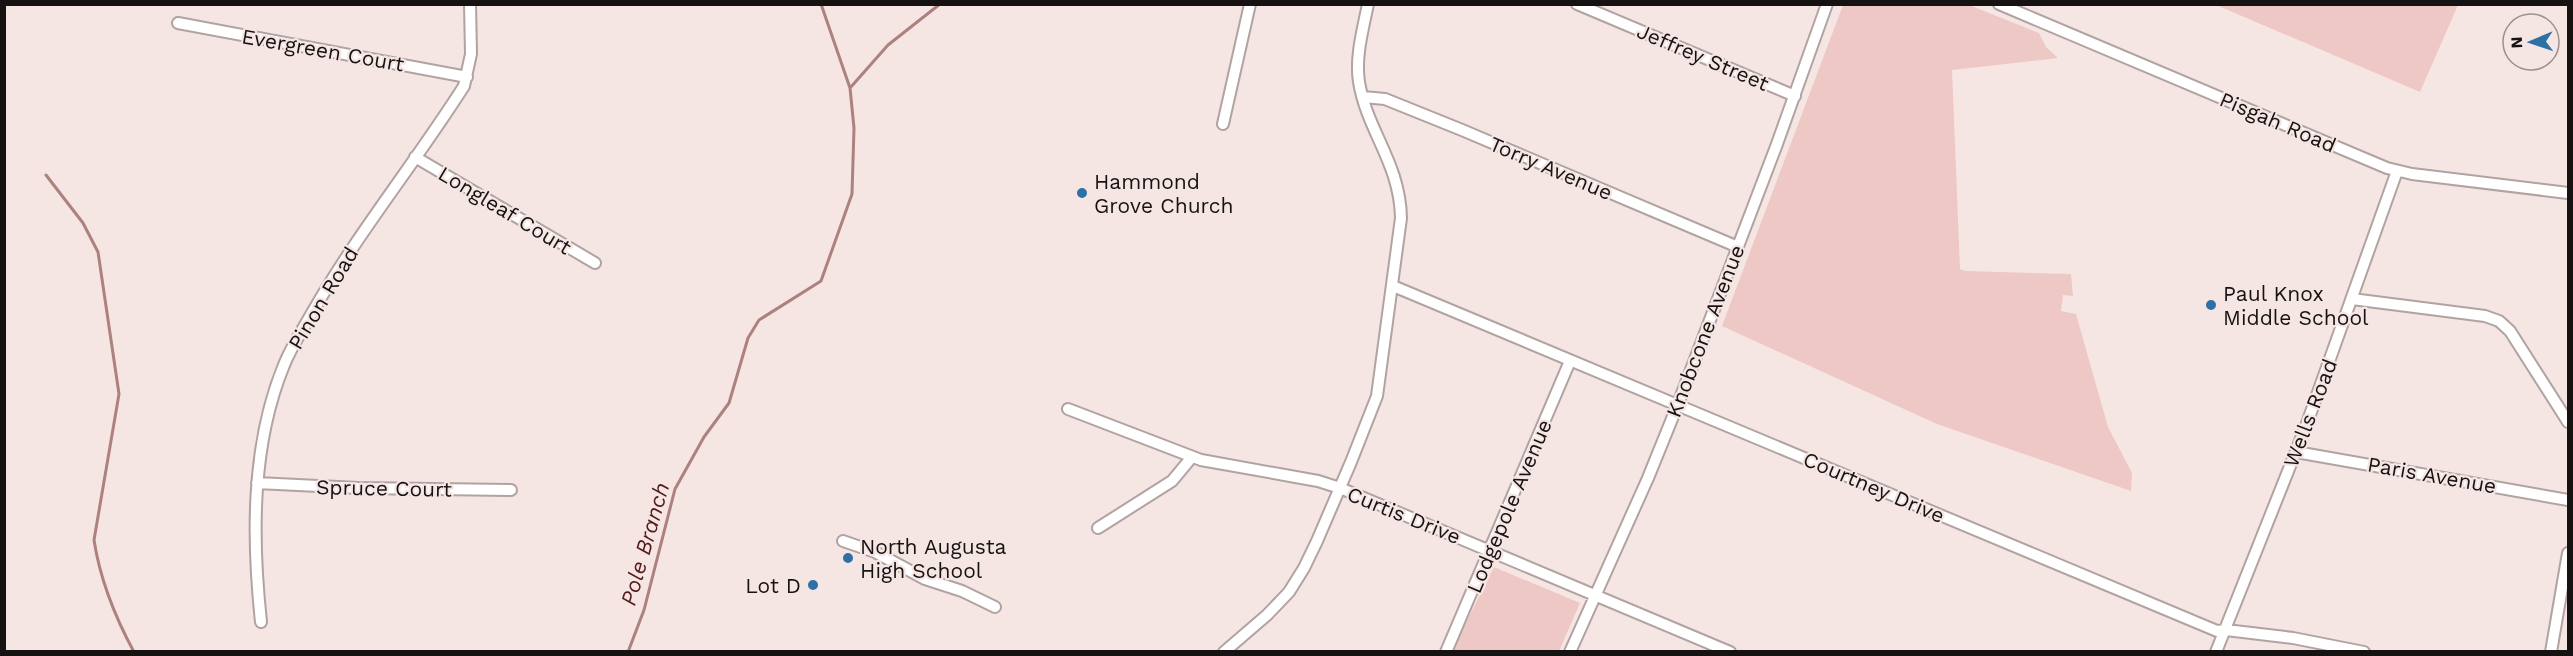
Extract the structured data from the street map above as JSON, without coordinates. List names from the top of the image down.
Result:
{
  "streets": {
    "street": [
      "Evergreen Court",
      "Jeffrey Street",
      "Pisgah Road",
      "Torry Avenue",
      "Longleaf Court",
      "Pinon Road",
      "Knobcone Avenue",
      "Wells Road",
      "Paris Avenue",
      "Courtney Drive",
      "Spruce Court",
      "Lodgepole Avenue",
      "Curtis Drive"
    ]
  },
  "crossings": [
    ["Evergreen Court", "Pinon Road"],
    ["Jeffrey Street", "Knobcone Avenue"],
    ["Pisgah Road", "Wells Road"],
    ["Torry Avenue", "Knobcone Avenue"],
    ["Longleaf Court", "Pinon Road"],
    ["Pinon Road", "Spruce Court"],
    ["Knobcone Avenue", "Courtney Drive"],
    ["Knobcone Avenue", "Curtis Drive"],
    ["Wells Road", "Paris Avenue"],
    ["Wells Road", "Courtney Drive"],
    ["Courtney Drive", "Lodgepole Avenue"],
    ["Lodgepole Avenue", "Curtis Drive"]
  ],
  "water": ["Pole Branch"],
  "places": [
    "Hammond Grove Church",
    "Paul Knox Middle School",
    "North Augusta High School",
    "Lot D"
  ],
  "north": "left"
}
